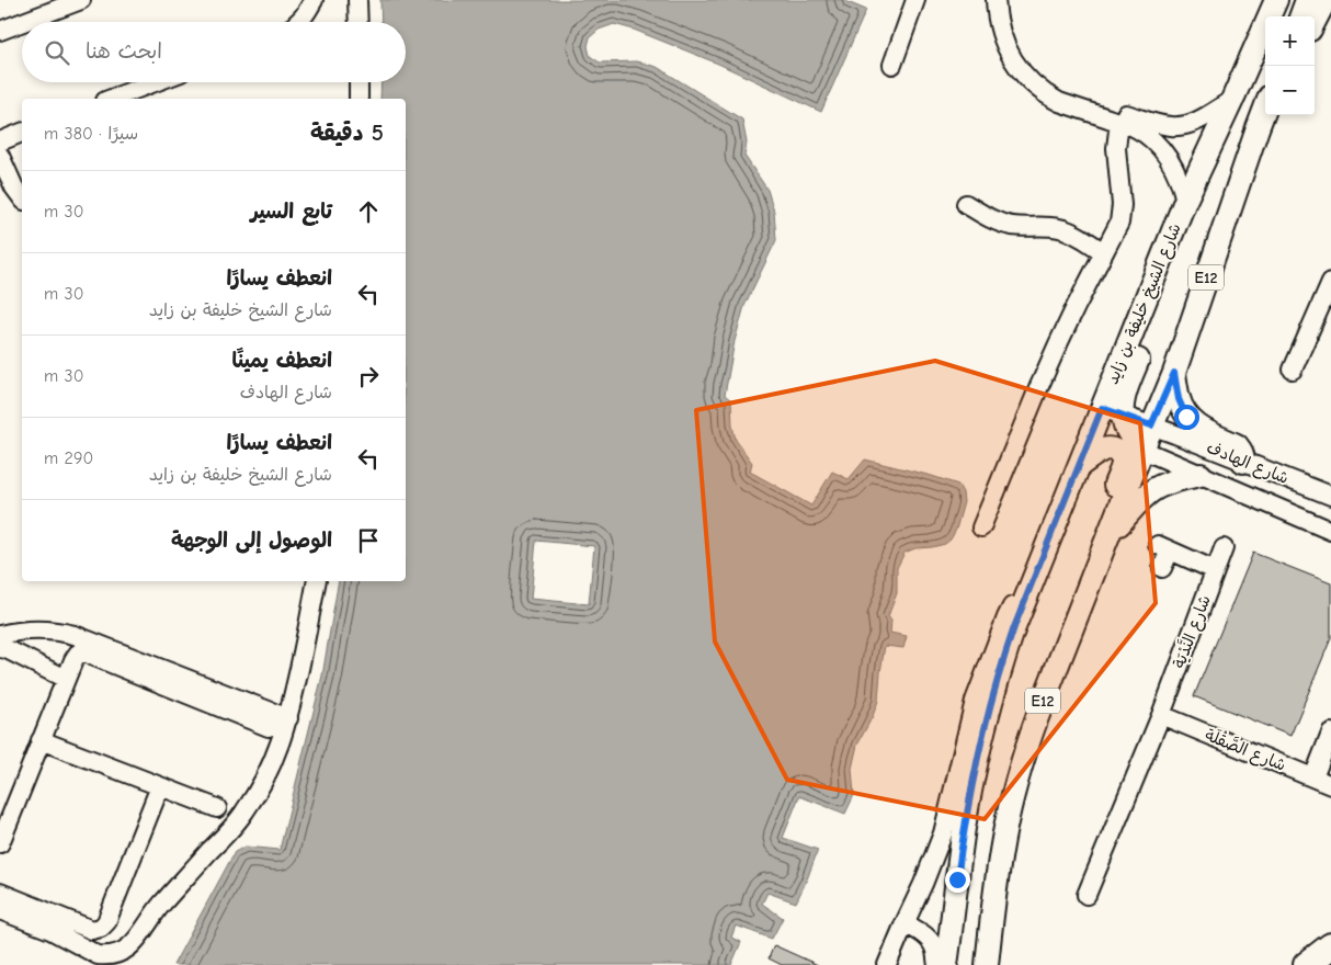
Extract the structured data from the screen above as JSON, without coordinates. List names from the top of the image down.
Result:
{
  "streets": {
    "main road": ["E12", "شارع الشيخ خليفة بن زايد"],
    "street": ["شارع الهادف", "شارع النَّدْيَة", "شارع الصَّقْلَة"]
  },
  "crossings": [
    ["E12", "شارع الهادف"],
    ["شارع الشيخ خليفة بن زايد", "شارع الهادف"],
    ["شارع النَّدْيَة", "شارع الصَّقْلَة"]
  ],
  "page": {
    "map_buttons": ["+", "−"],
    "search": "ابحث هنا",
    "heading": ["5 دقيقة", "سيرًا · 380 m"],
    "list": [
      ["تابع السير", "30 m"],
      ["انعطف يسارًا", "شارع الشيخ خليفة بن زايد", "30 m"],
      ["انعطف يمينًا", "شارع الهادف", "30 m"],
      ["انعطف يسارًا", "شارع الشيخ خليفة بن زايد", "290 m"],
      "الوصول إلى الوجهة"
    ]
  }
}
